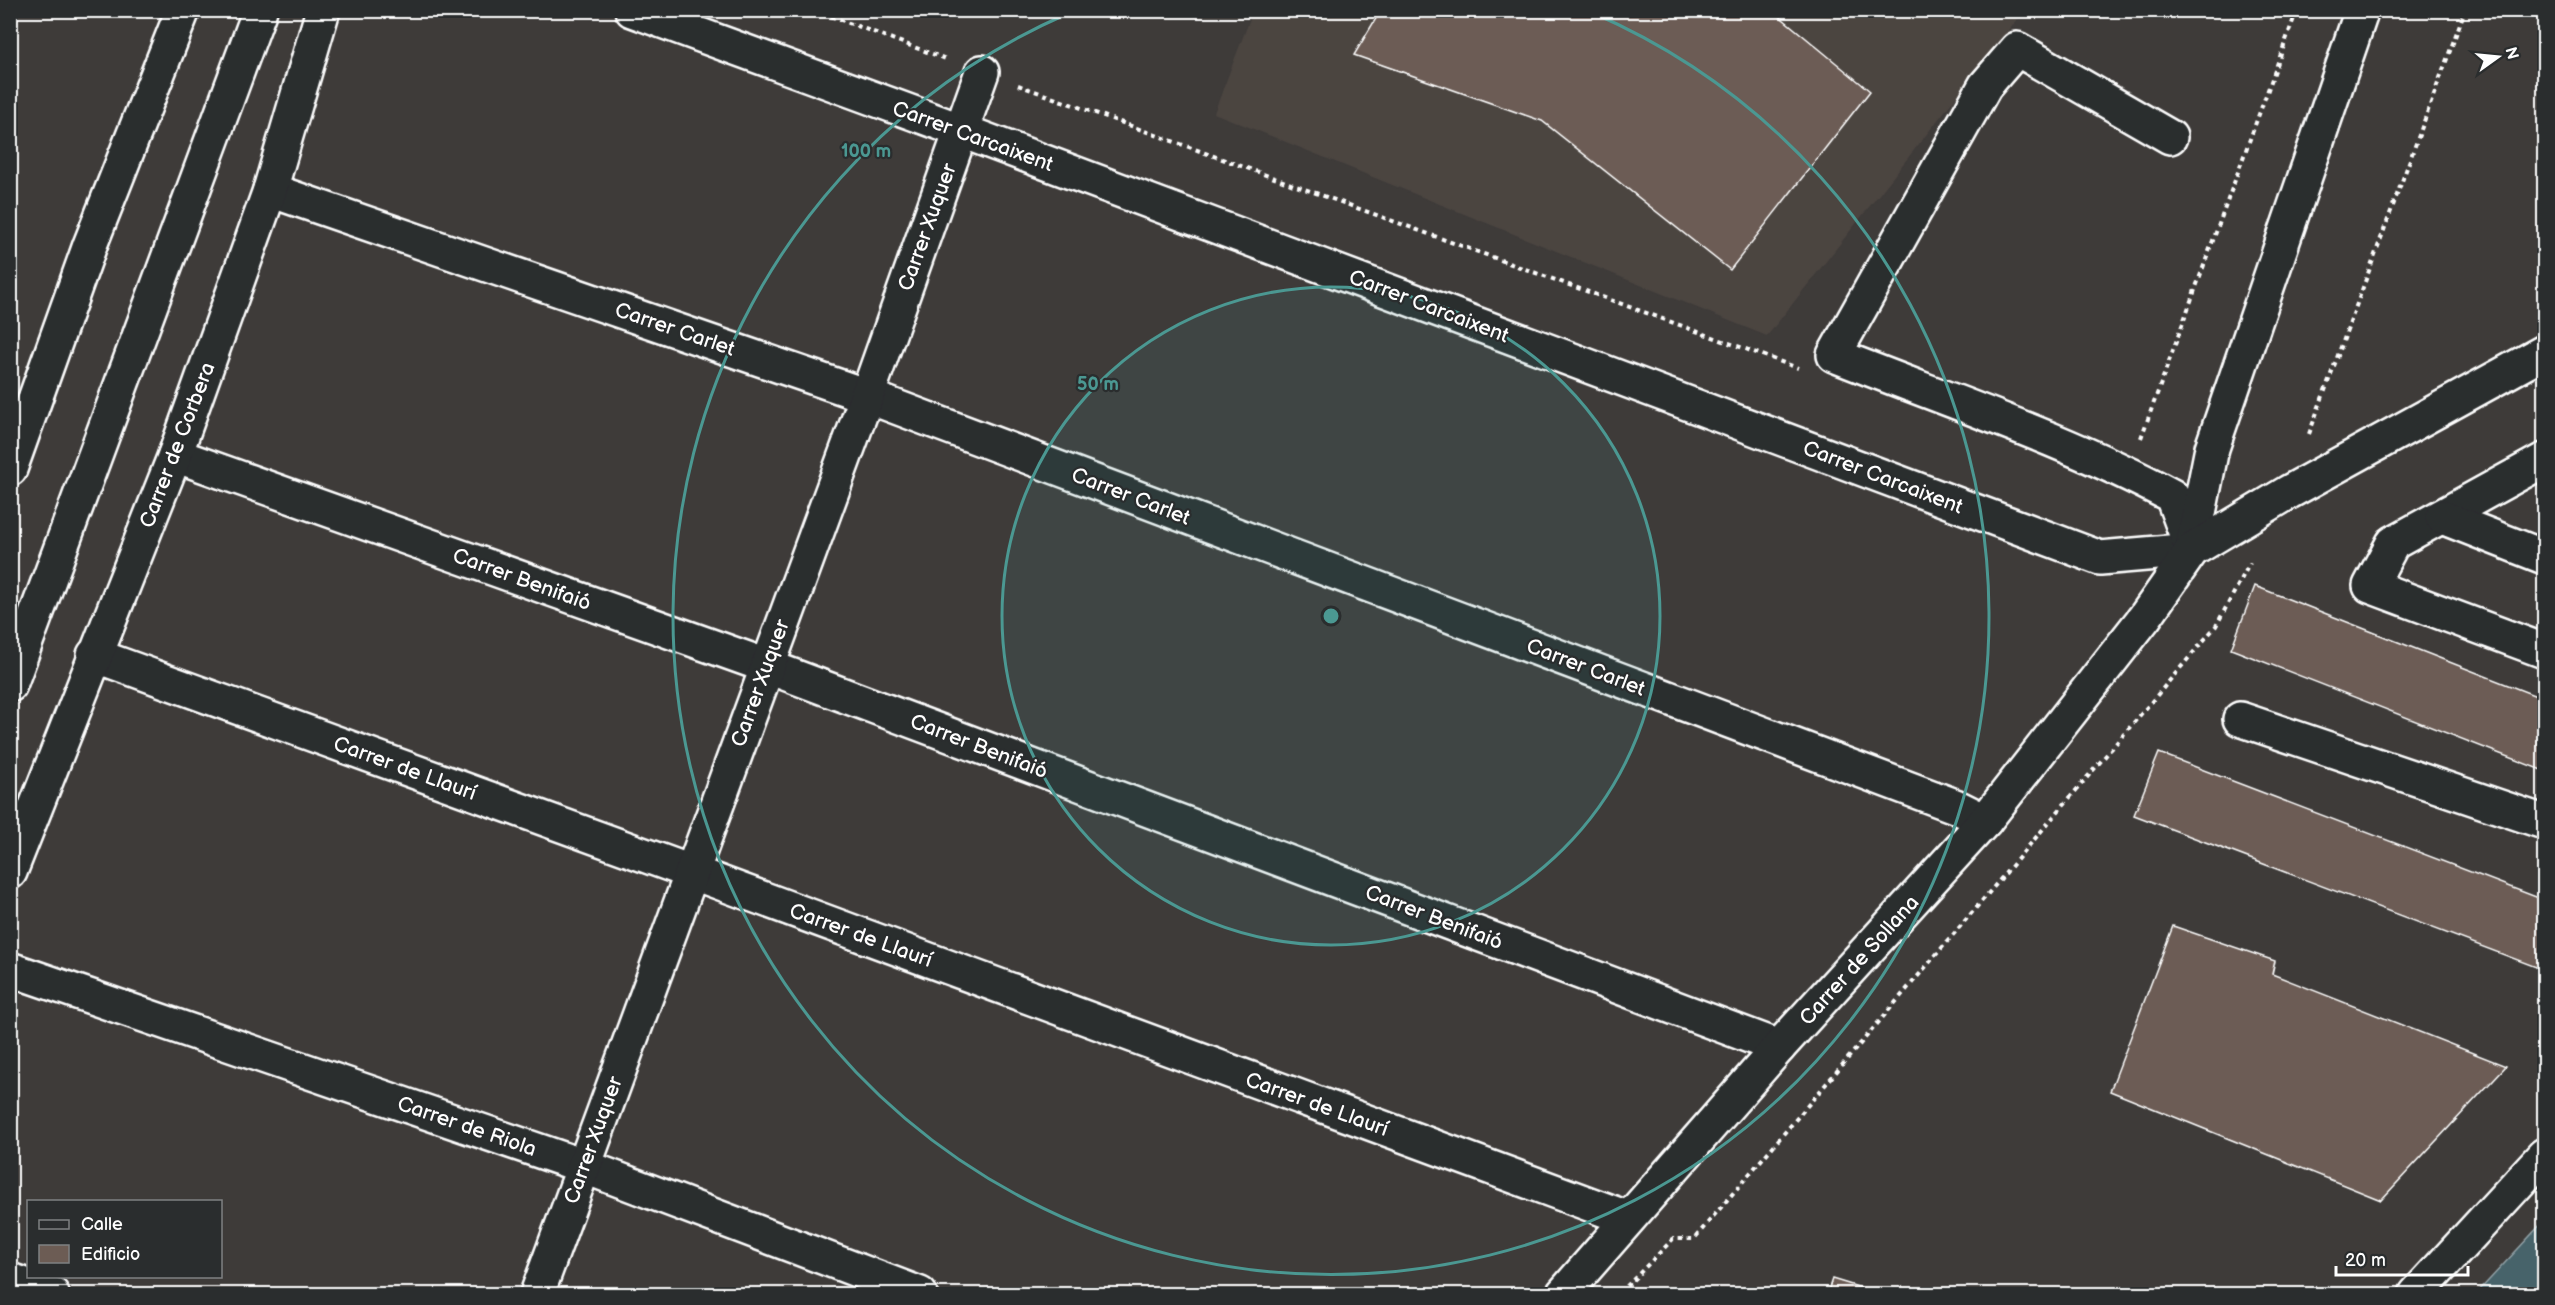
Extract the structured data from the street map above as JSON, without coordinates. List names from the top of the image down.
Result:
{
  "streets": {
    "street": [
      "Carrer Carcaixent",
      "Carrer Xuquer",
      "Carrer Carlet",
      "Carrer de Corbera",
      "Carrer Benifaió",
      "Carrer de Llaurí",
      "Carrer de Sollana",
      "Carrer de Riola"
    ]
  },
  "crossings": [
    ["Carrer Carcaixent", "Carrer Xuquer"],
    ["Carrer Carcaixent", "Carrer de Sollana"],
    ["Carrer Xuquer", "Carrer Carlet"],
    ["Carrer Xuquer", "Carrer Benifaió"],
    ["Carrer Xuquer", "Carrer de Llaurí"],
    ["Carrer Xuquer", "Carrer de Riola"],
    ["Carrer Carlet", "Carrer de Corbera"],
    ["Carrer Carlet", "Carrer de Sollana"],
    ["Carrer de Corbera", "Carrer Benifaió"],
    ["Carrer de Corbera", "Carrer de Llaurí"],
    ["Carrer Benifaió", "Carrer de Sollana"],
    ["Carrer de Llaurí", "Carrer de Sollana"]
  ],
  "legend": ["Calle", "Edificio"],
  "scale_bar": "20 m",
  "north": "right",
  "rings": ["100 m", "50 m"]
}
